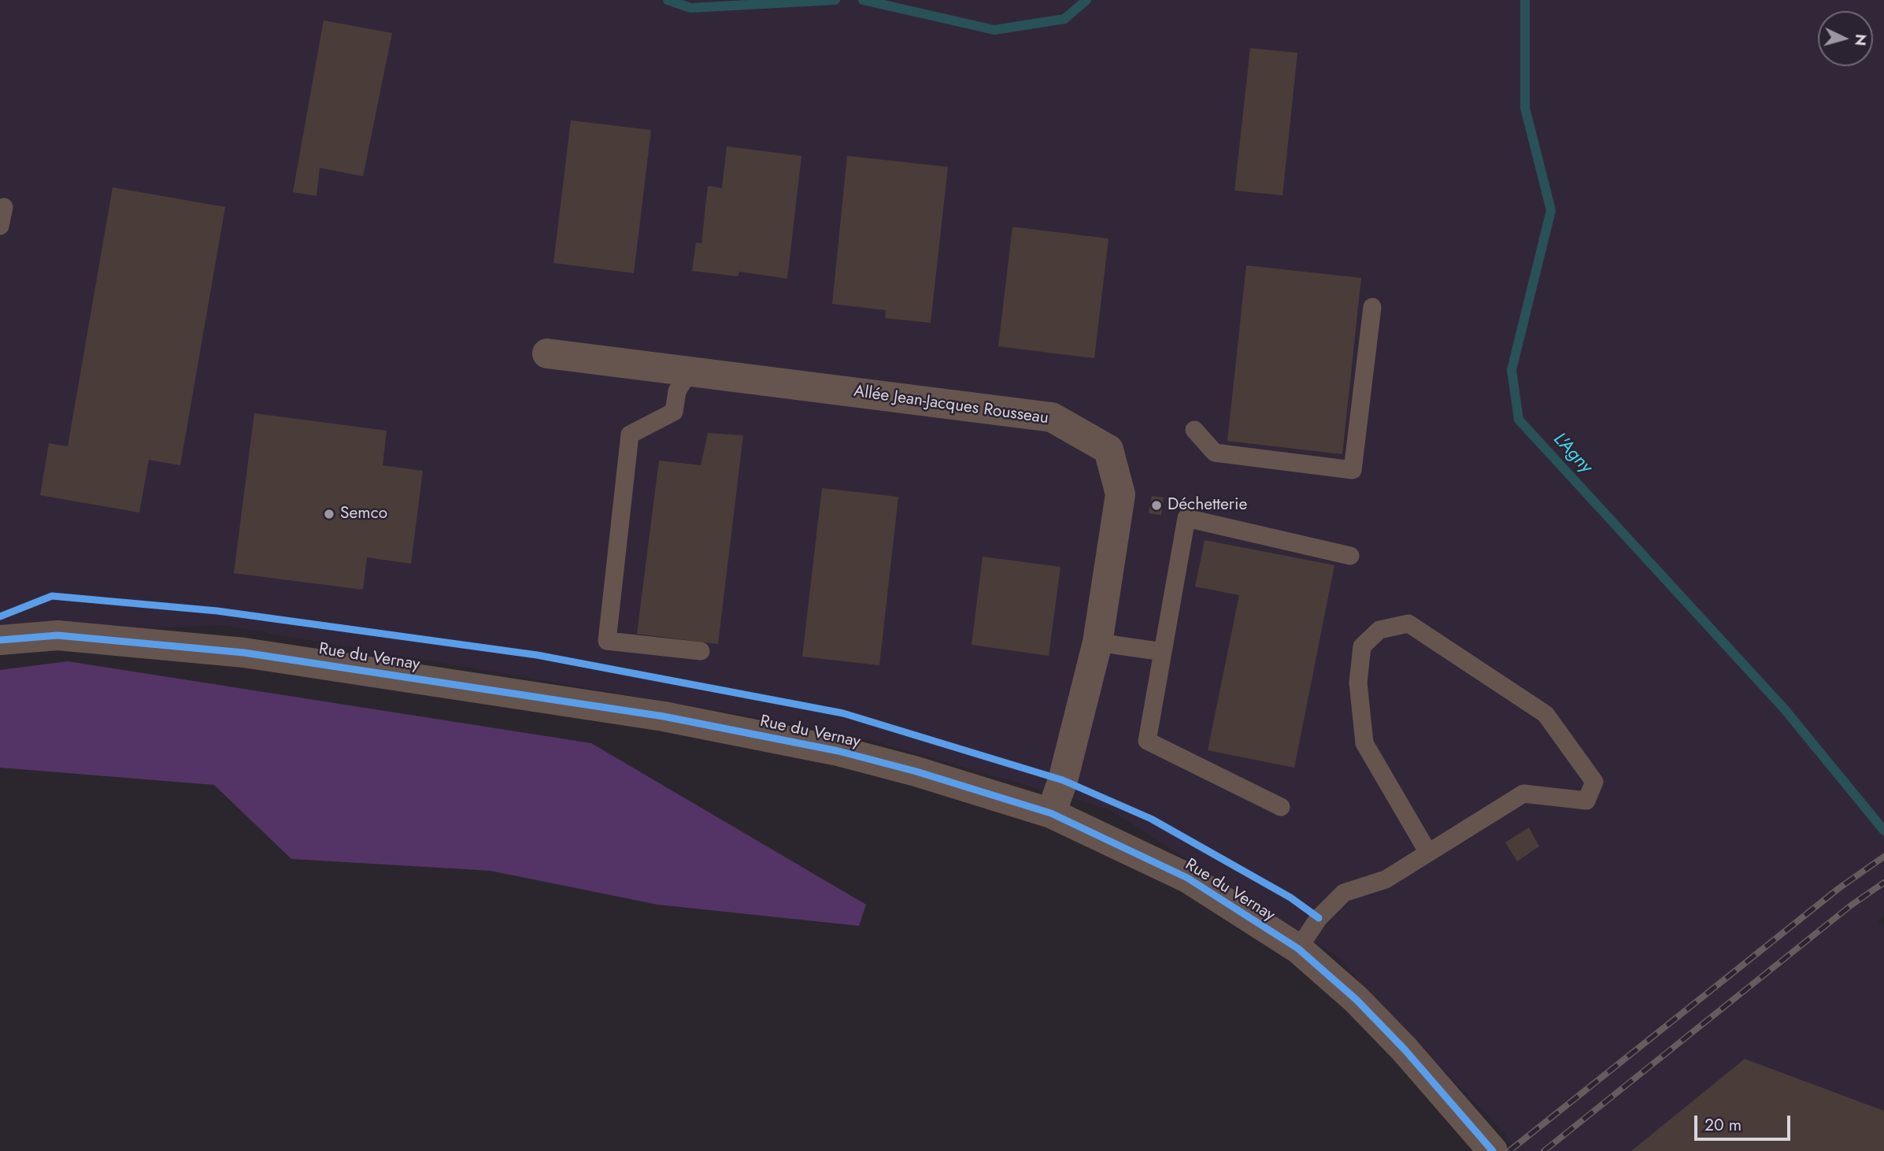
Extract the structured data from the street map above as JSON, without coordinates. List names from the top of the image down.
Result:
{
  "streets": {
    "street": ["Allée Jean-Jacques Rousseau", "Rue du Vernay"]
  },
  "crossings": [
    ["Allée Jean-Jacques Rousseau", "Rue du Vernay"]
  ],
  "water": ["L'Agny"],
  "places": ["Déchetterie", "Semco"],
  "scale_bar": "20 m",
  "north": "right"
}
